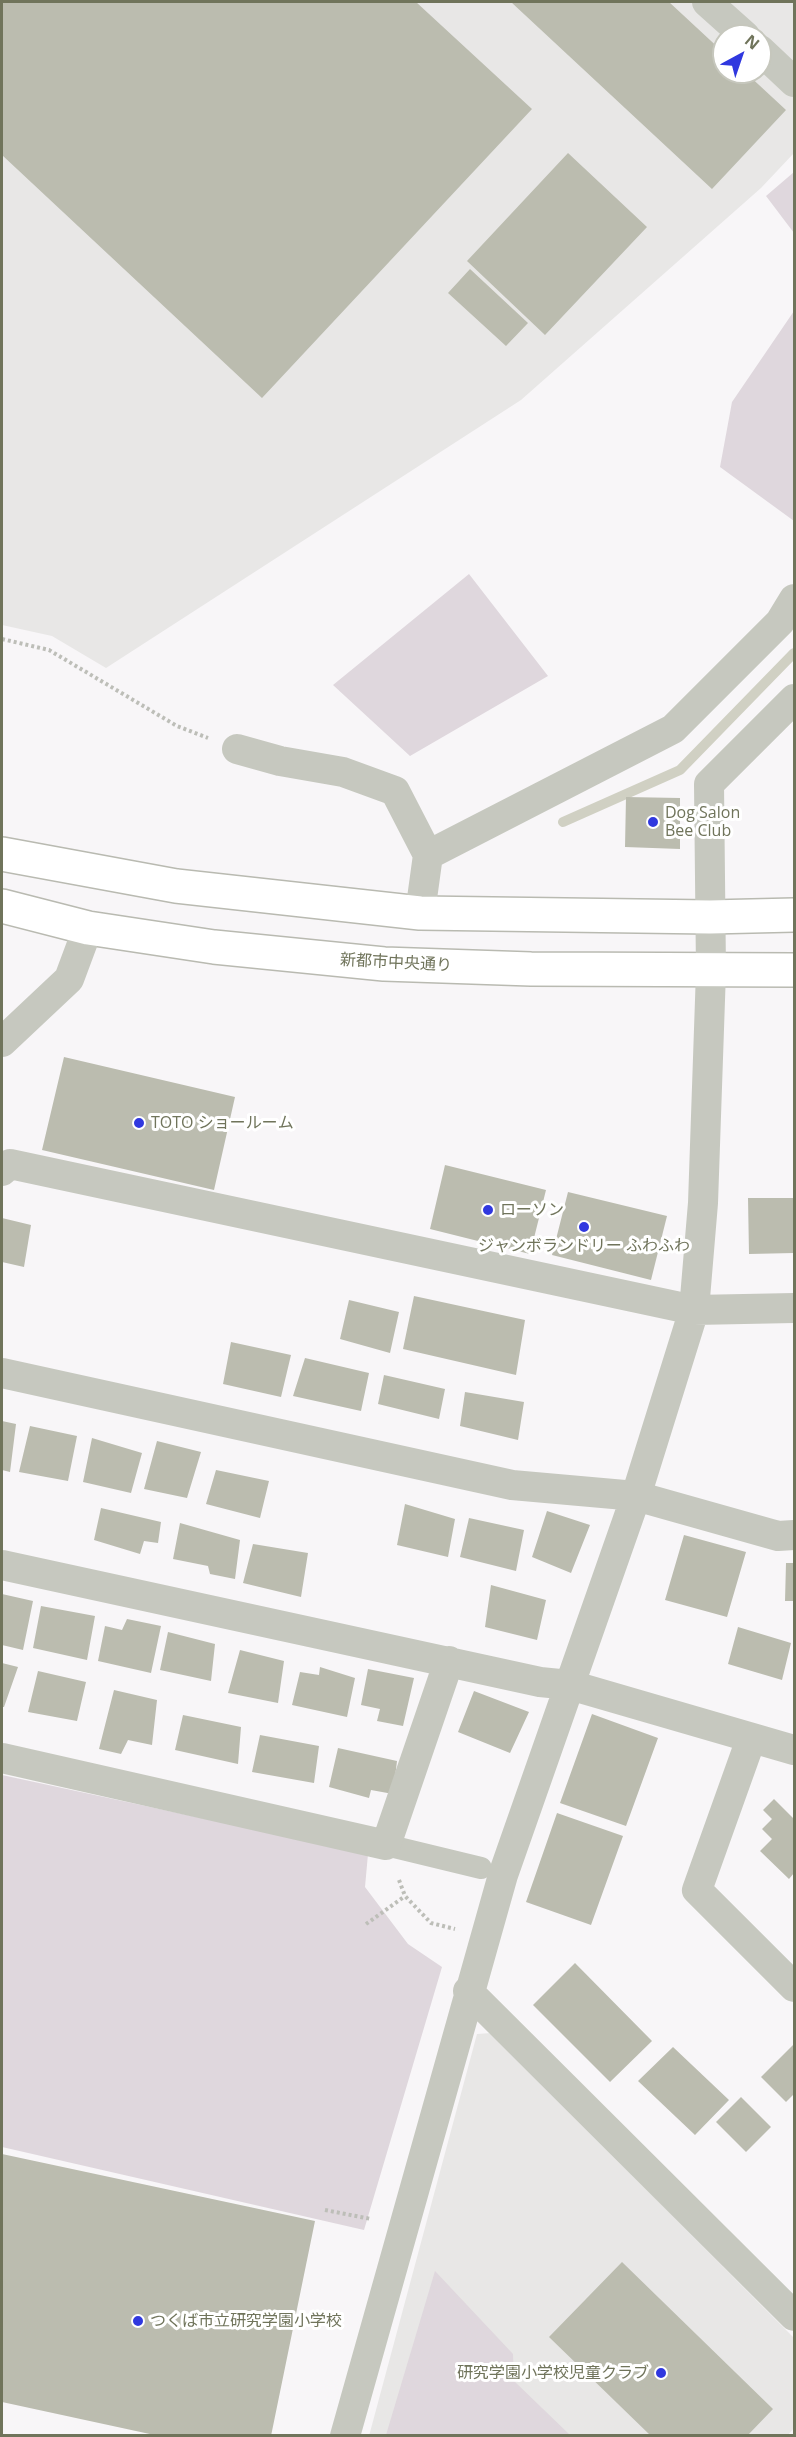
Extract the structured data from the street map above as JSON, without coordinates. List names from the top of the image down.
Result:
{
  "streets": {
    "main road": ["新都市中央通り"]
  },
  "places": [
    "Dog Salon Bee Club",
    "TOTO ショールーム",
    "ローソン",
    "ジャンボランドリー ふわふわ",
    "つくば市立研究学園小学校",
    "研究学園小学校児童クラブ"
  ],
  "north": "top right"
}
